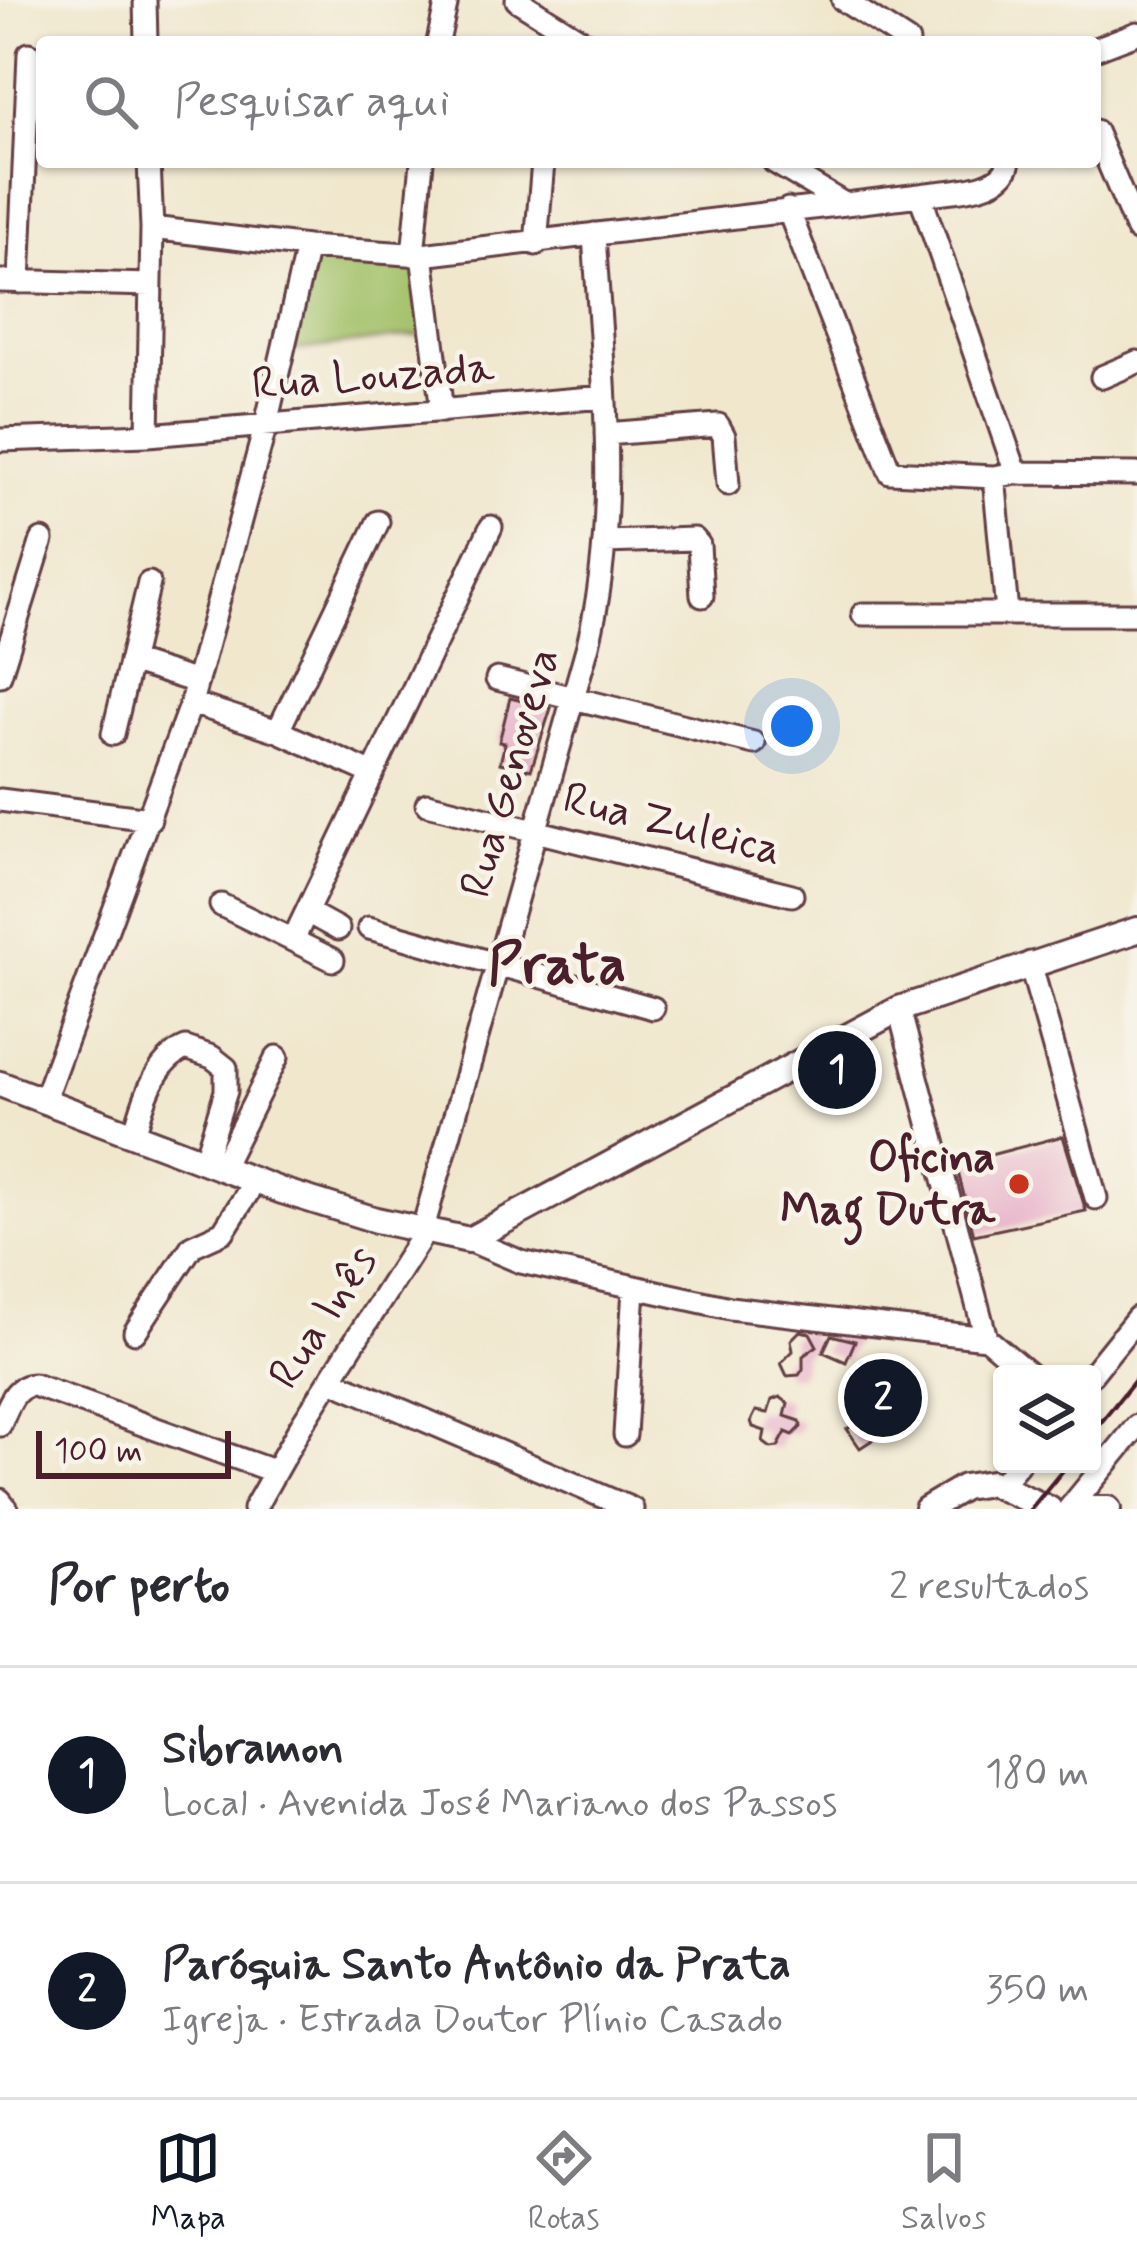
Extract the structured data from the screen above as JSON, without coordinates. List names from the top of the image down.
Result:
{
  "streets": {
    "street": [
      "Rua Louzada",
      "Rua Genoveva",
      "Rua Zuleica",
      "Rua Inês"
    ]
  },
  "crossings": [
    ["Rua Louzada", "Rua Genoveva"],
    ["Rua Genoveva", "Rua Zuleica"],
    ["Rua Genoveva", "Rua Inês"]
  ],
  "districts": ["Prata"],
  "places": ["Oficina Mag Dutra"],
  "scale_bar": "100 m",
  "page": {
    "search": "Pesquisar aqui",
    "pins": ["1", "2"],
    "scale": "100 m",
    "heading": ["Por perto", "2 resultados"],
    "list": [
      {
        "mark": "1",
        "name": "Sibramon",
        "note": "Local · Avenida José Mariano dos Passos",
        "value": "180 m"
      },
      {
        "mark": "2",
        "name": "Paróquia Santo Antônio da Prata",
        "note": "Igreja · Estrada Doutor Plínio Casado",
        "value": "350 m"
      }
    ],
    "nav": ["Mapa", "Rotas", "Salvos"]
  }
}
